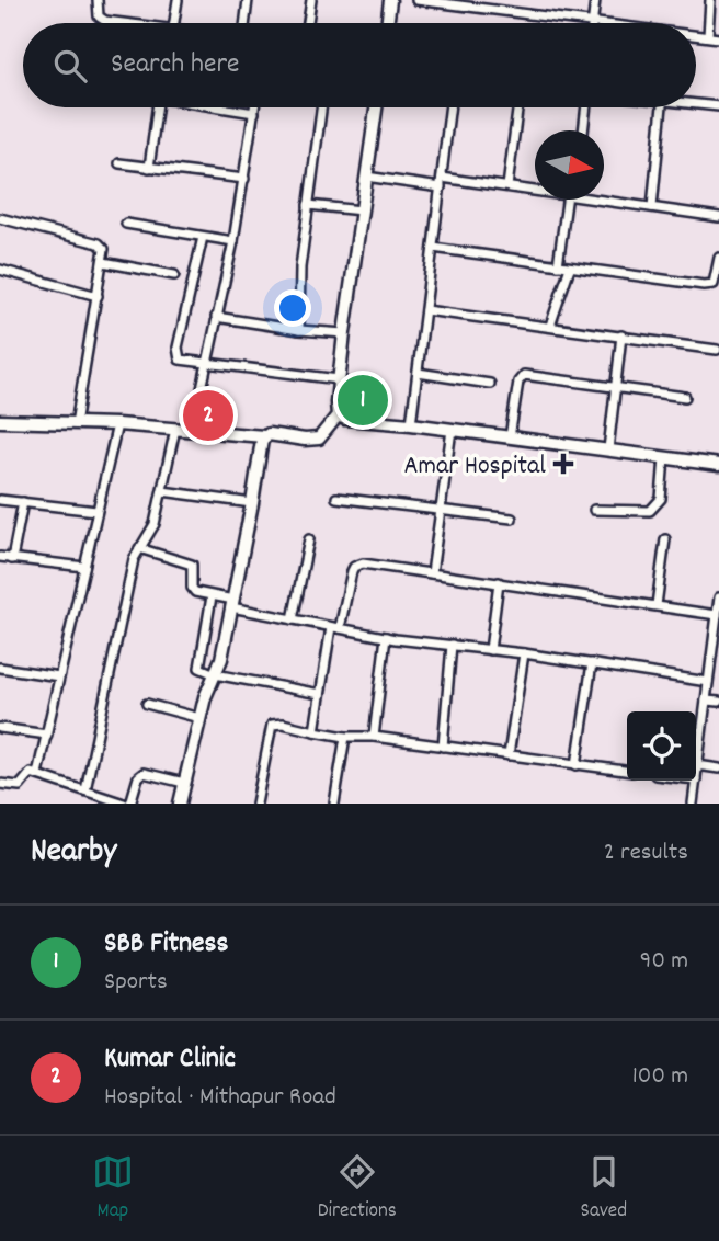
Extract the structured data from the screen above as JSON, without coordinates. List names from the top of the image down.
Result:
{
  "places": {
    "health": ["Amar Hospital"]
  },
  "north": "right",
  "page": {
    "search": "Search here",
    "pins": ["1", "2"],
    "heading": ["Nearby", "2 results"],
    "list": [
      {
        "mark": "1",
        "name": "SBB Fitness",
        "note": "Sports",
        "value": "90 m"
      },
      {
        "mark": "2",
        "name": "Kumar Clinic",
        "note": "Hospital · Mithapur Road",
        "value": "100 m"
      }
    ],
    "nav": ["Map", "Directions", "Saved"]
  }
}
